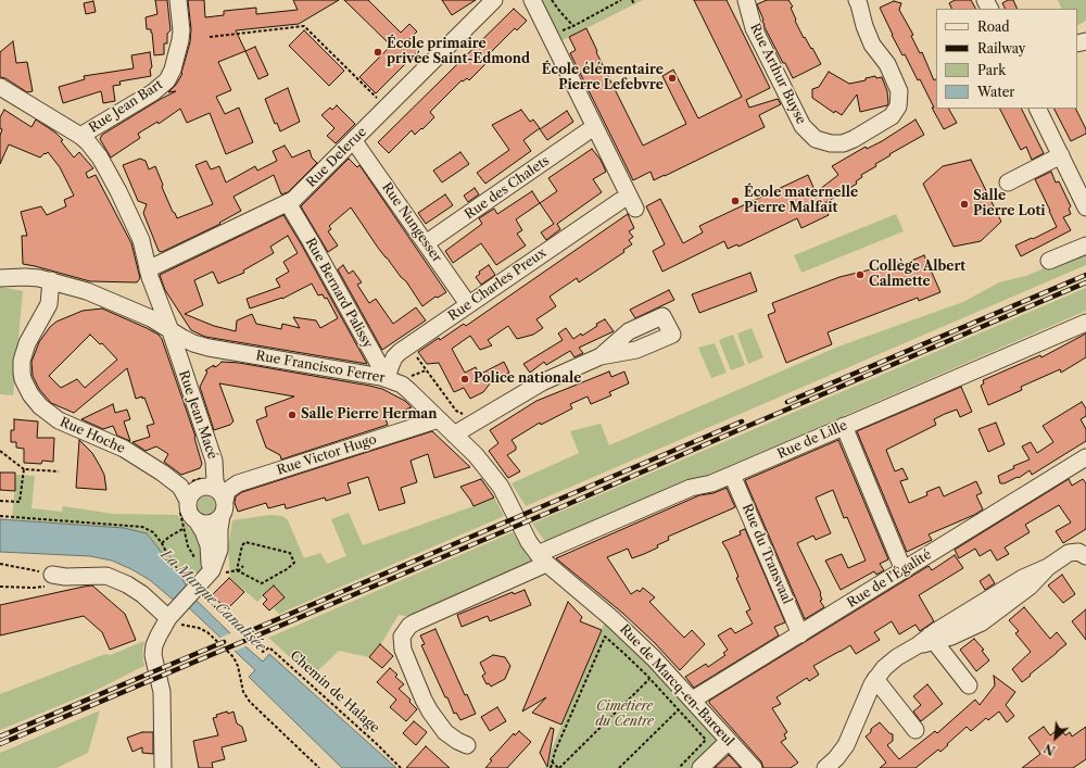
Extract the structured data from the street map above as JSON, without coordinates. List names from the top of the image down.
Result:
{
  "streets": {
    "street": [
      "Rue Arthur Buyse",
      "Rue Jean Bart",
      "Rue Delerue",
      "Rue des Chalets",
      "Rue Nungesser",
      "Rue Charles Preux",
      "Rue Bernard Palissy",
      "Rue Francisco Ferrer",
      "Rue Jean Macé",
      "Rue Hoche",
      "Rue de Lille",
      "Rue Victor Hugo",
      "Rue du Transvaal",
      "Rue de l'Égalité",
      "Rue de Marcq-en-Barœul"
    ],
    "path": ["Chemin de Halage"]
  },
  "crossings": [
    ["Rue Jean Bart", "Rue Jean Macé"],
    ["Rue Delerue", "Rue Nungesser"],
    ["Rue Delerue", "Rue Jean Macé"],
    ["Rue des Chalets", "Rue Nungesser"],
    ["Rue Nungesser", "Rue Charles Preux"],
    ["Rue Charles Preux", "Rue Bernard Palissy"],
    ["Rue Charles Preux", "Rue Francisco Ferrer"],
    ["Rue Bernard Palissy", "Rue Francisco Ferrer"],
    ["Rue Francisco Ferrer", "Rue Jean Macé"],
    ["Rue Francisco Ferrer", "Rue Hoche"],
    ["Rue Francisco Ferrer", "Rue de Lille"],
    ["Rue Francisco Ferrer", "Rue Victor Hugo"],
    ["Rue Francisco Ferrer", "Rue de Marcq-en-Barœul"],
    ["Rue Jean Macé", "Rue Hoche"],
    ["Rue Jean Macé", "Rue Victor Hugo"],
    ["Rue Jean Macé", "Chemin de Halage"],
    ["Rue Hoche", "Rue Victor Hugo"],
    ["Rue de Lille", "Rue du Transvaal"],
    ["Rue de Lille", "Rue de Marcq-en-Barœul"],
    ["Rue du Transvaal", "Rue de l'Égalité"],
    ["Rue de l'Égalité", "Rue de Marcq-en-Barœul"]
  ],
  "water": ["La Marque Canalisée"],
  "parks": ["Cimetière du Centre"],
  "places": [
    "École primaire privée Saint-Edmond",
    "École élémentaire Pierre Lefebvre",
    "École maternelle Pierre Malfait",
    "Salle Pierre Loti",
    "Collège Albert Calmette",
    "Police nationale",
    "Salle Pierre Herman"
  ],
  "legend": [
    "Road",
    "Railway",
    "Park",
    "Water"
  ],
  "north": "bottom left"
}
